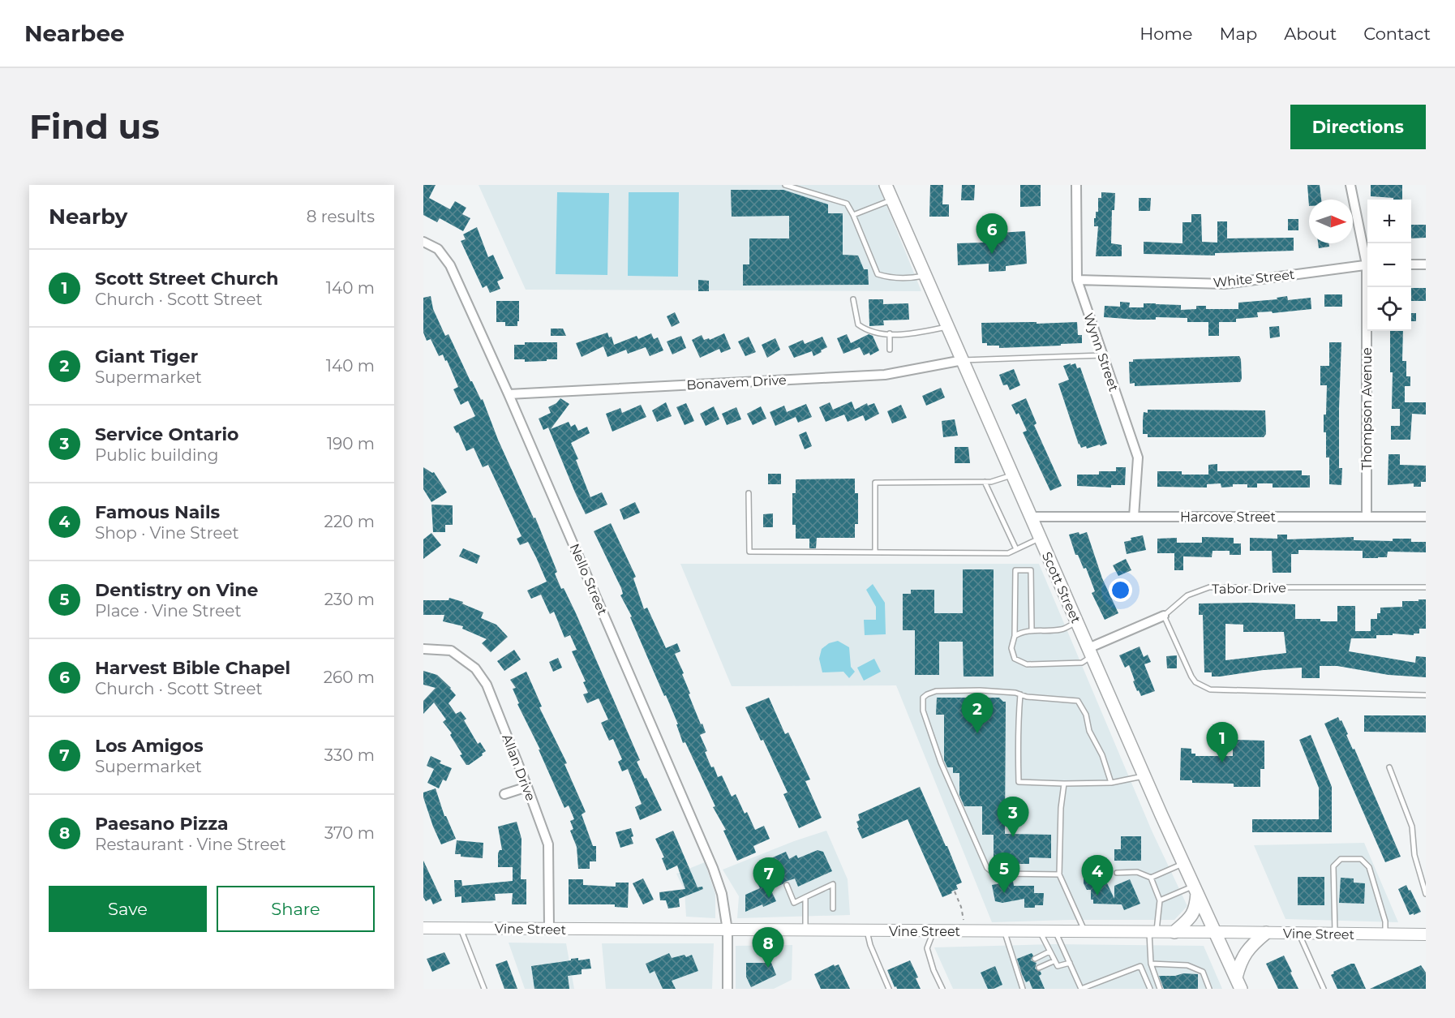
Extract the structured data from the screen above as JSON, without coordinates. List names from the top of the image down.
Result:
{
  "streets": {
    "main road": ["Scott Street"],
    "street": [
      "White Street",
      "Wynn Street",
      "Bonavem Drive",
      "Thompson Avenue",
      "Harcove Street",
      "Nello Street",
      "Tabor Drive",
      "Allan Drive",
      "Vine Street"
    ]
  },
  "crossings": [
    ["White Street", "Wynn Street"],
    ["Wynn Street", "Harcove Street"],
    ["Bonavem Drive", "Nello Street"],
    ["Bonavem Drive", "Scott Street"],
    ["Thompson Avenue", "Harcove Street"],
    ["Harcove Street", "Scott Street"],
    ["Nello Street", "Vine Street"],
    ["Scott Street", "Tabor Drive"],
    ["Scott Street", "Vine Street"],
    ["Allan Drive", "Vine Street"]
  ],
  "north": "right",
  "page": {
    "header": "Nearbee",
    "nav": [
      "Home",
      "Map",
      "About",
      "Contact"
    ],
    "buttons": [
      "Directions",
      ["Save", "Share"]
    ],
    "title": "Find us",
    "heading": ["Nearby", "8 results"],
    "map_buttons": ["+", "−"],
    "pins": [
      "6",
      "2",
      "1",
      "3",
      "5",
      "4",
      "7",
      "8"
    ],
    "list": [
      {
        "mark": "1",
        "name": "Scott Street Church",
        "note": "Church · Scott Street",
        "value": "140 m"
      },
      {
        "mark": "2",
        "name": "Giant Tiger",
        "note": "Supermarket",
        "value": "140 m"
      },
      {
        "mark": "3",
        "name": "Service Ontario",
        "note": "Public building",
        "value": "190 m"
      },
      {
        "mark": "4",
        "name": "Famous Nails",
        "note": "Shop · Vine Street",
        "value": "220 m"
      },
      {
        "mark": "5",
        "name": "Dentistry on Vine",
        "note": "Place · Vine Street",
        "value": "230 m"
      },
      {
        "mark": "6",
        "name": "Harvest Bible Chapel",
        "note": "Church · Scott Street",
        "value": "260 m"
      },
      {
        "mark": "7",
        "name": "Los Amigos",
        "note": "Supermarket",
        "value": "330 m"
      },
      {
        "mark": "8",
        "name": "Paesano Pizza",
        "note": "Restaurant · Vine Street",
        "value": "370 m"
      }
    ]
  }
}
